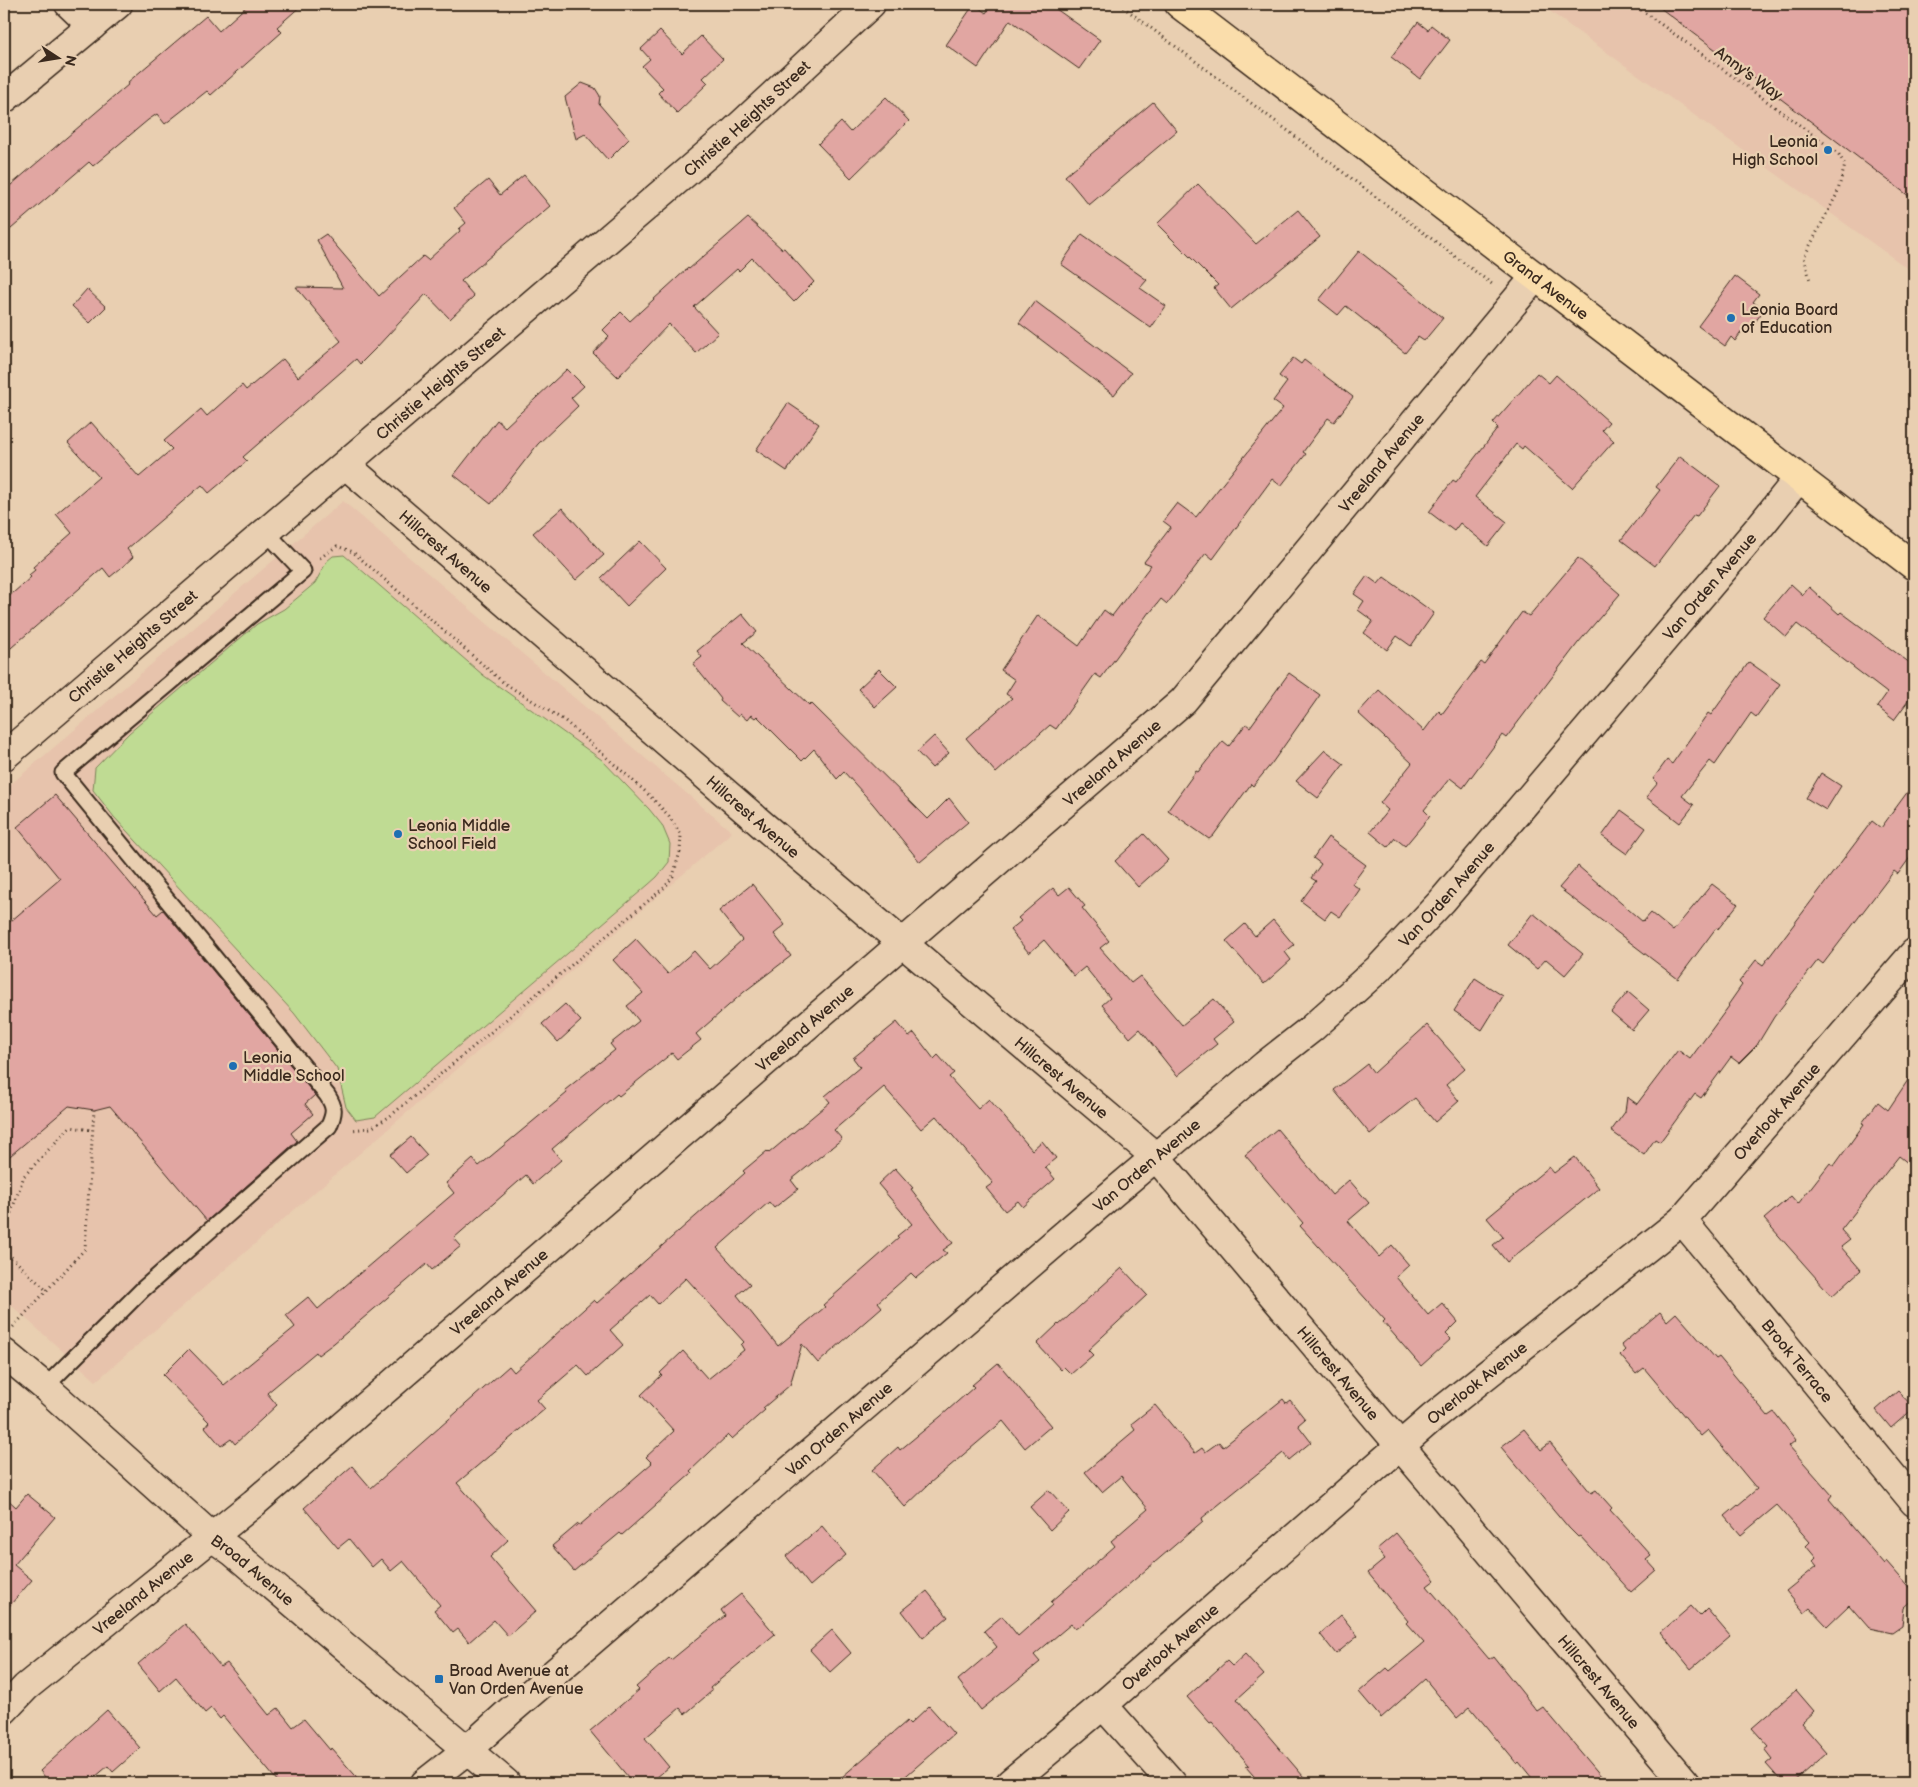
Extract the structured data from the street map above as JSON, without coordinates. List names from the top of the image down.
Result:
{
  "streets": {
    "main road": ["Grand Avenue"],
    "street": [
      "Christie Heights Street",
      "Vreeland Avenue",
      "Hillcrest Avenue",
      "Van Orden Avenue",
      "Overlook Avenue",
      "Brook Terrace",
      "Broad Avenue"
    ],
    "path": ["Anny's Way"]
  },
  "crossings": [
    ["Christie Heights Street", "Hillcrest Avenue"],
    ["Grand Avenue", "Vreeland Avenue"],
    ["Grand Avenue", "Van Orden Avenue"],
    ["Vreeland Avenue", "Hillcrest Avenue"],
    ["Vreeland Avenue", "Broad Avenue"],
    ["Hillcrest Avenue", "Van Orden Avenue"],
    ["Hillcrest Avenue", "Overlook Avenue"],
    ["Van Orden Avenue", "Broad Avenue"],
    ["Overlook Avenue", "Brook Terrace"]
  ],
  "places": {
    "other": [
      "Leonia High School",
      "Leonia Board of Education",
      "Leonia Middle School Field",
      "Leonia Middle School"
    ],
    "transit": ["Broad Avenue at Van Orden Avenue"]
  },
  "north": "right"
}
